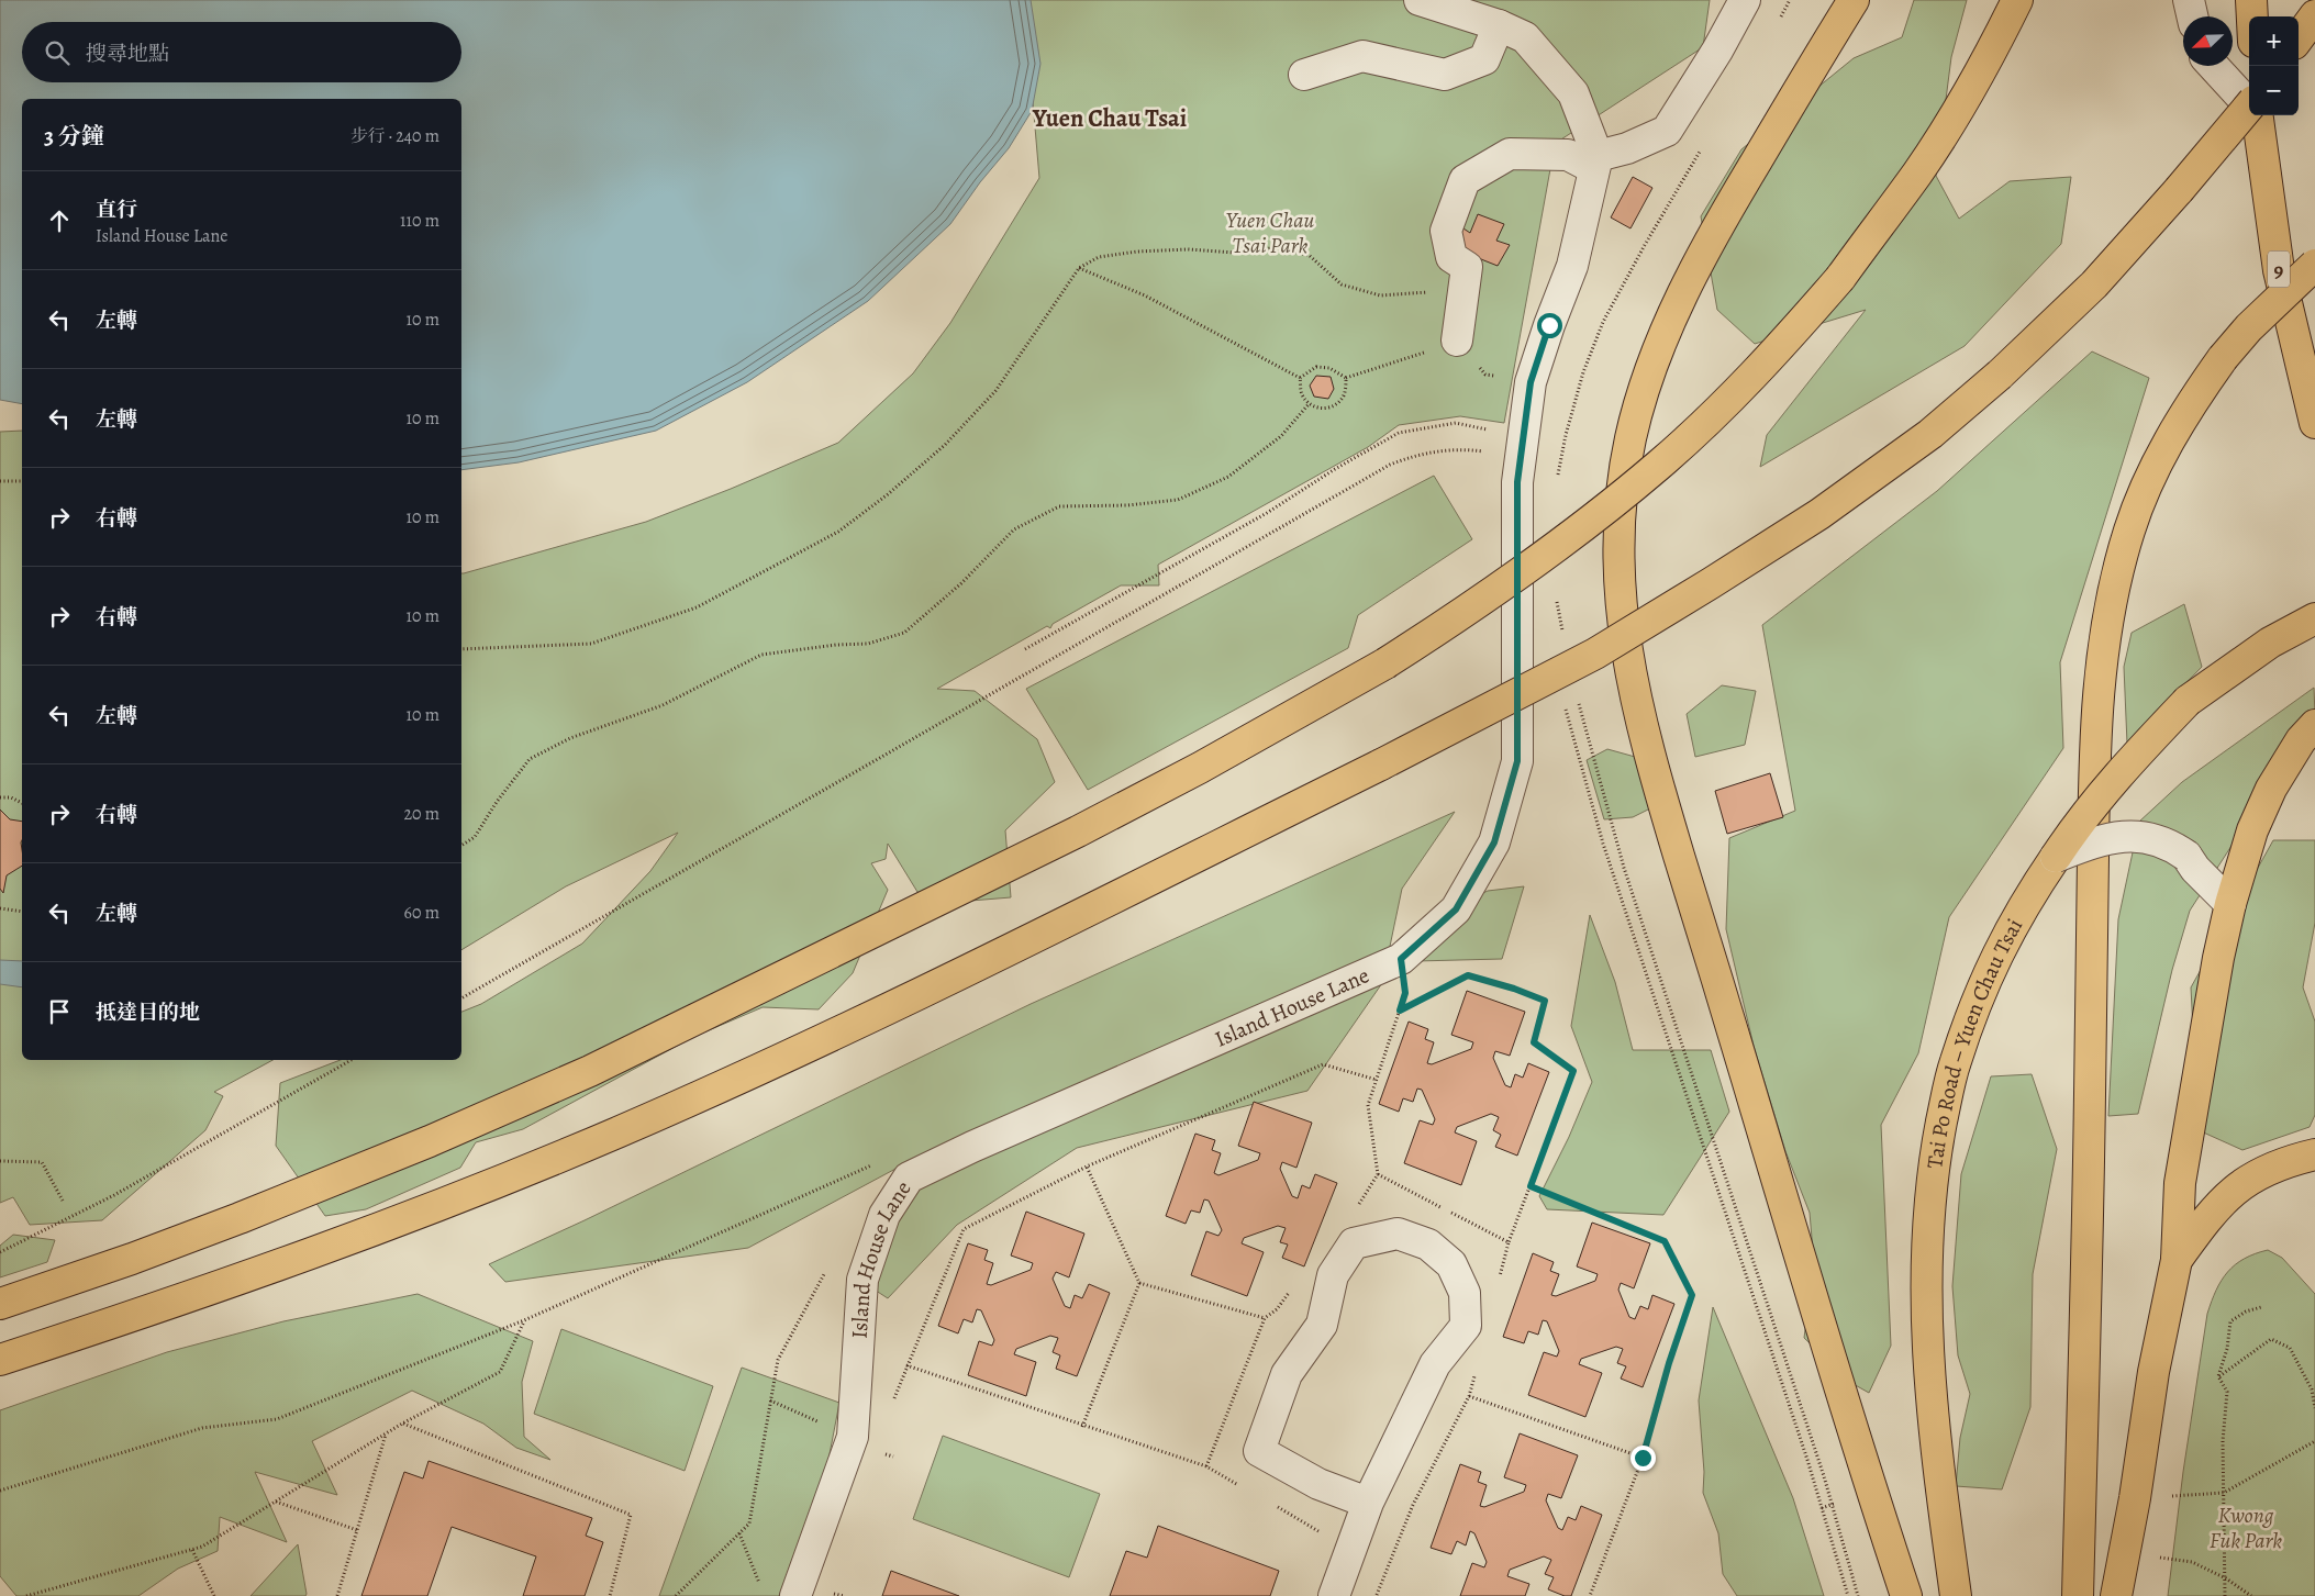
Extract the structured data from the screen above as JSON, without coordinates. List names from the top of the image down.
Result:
{
  "streets": {
    "main road": ["9", "Tai Po Road – Yuen Chau Tsai"],
    "street": ["Island House Lane"]
  },
  "districts": ["Yuen Chau Tsai"],
  "parks": ["Yuen Chau Tsai Park", "Kwong Fuk Park"],
  "north": "bottom left",
  "page": {
    "map_buttons": ["+", "−"],
    "search": "搜尋地點",
    "heading": ["3 分鐘", "步行 · 240 m"],
    "list": [
      ["直行", "Island House Lane", "110 m"],
      ["左轉", "10 m"],
      ["左轉", "10 m"],
      ["右轉", "10 m"],
      ["右轉", "10 m"],
      ["左轉", "10 m"],
      ["右轉", "20 m"],
      ["左轉", "60 m"],
      "抵達目的地"
    ]
  }
}
